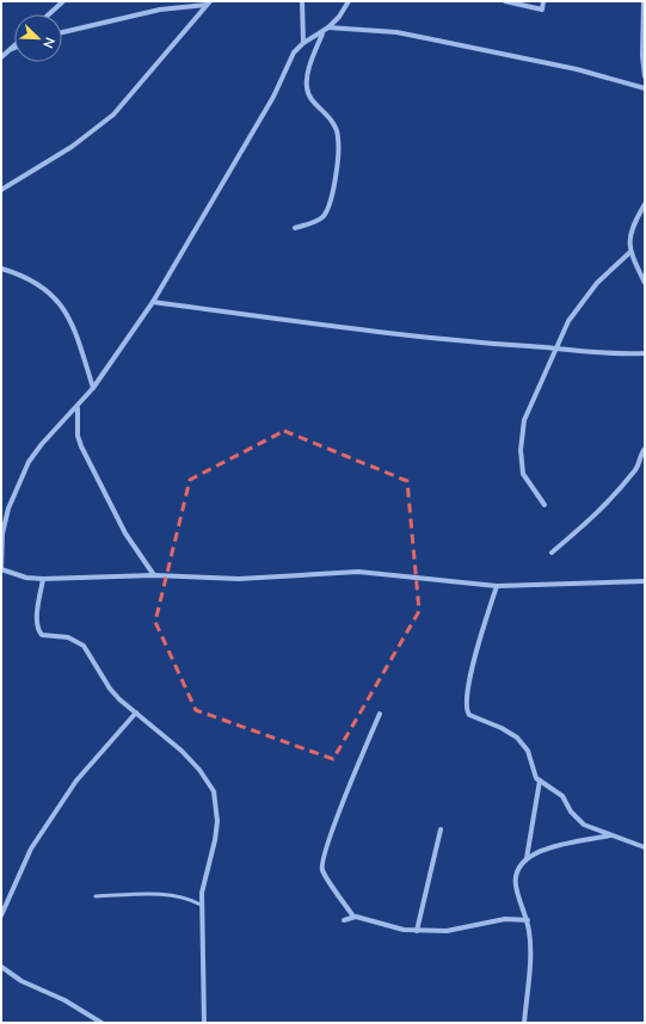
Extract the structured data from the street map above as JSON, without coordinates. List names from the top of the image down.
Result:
{
  "north": "bottom right"
}
